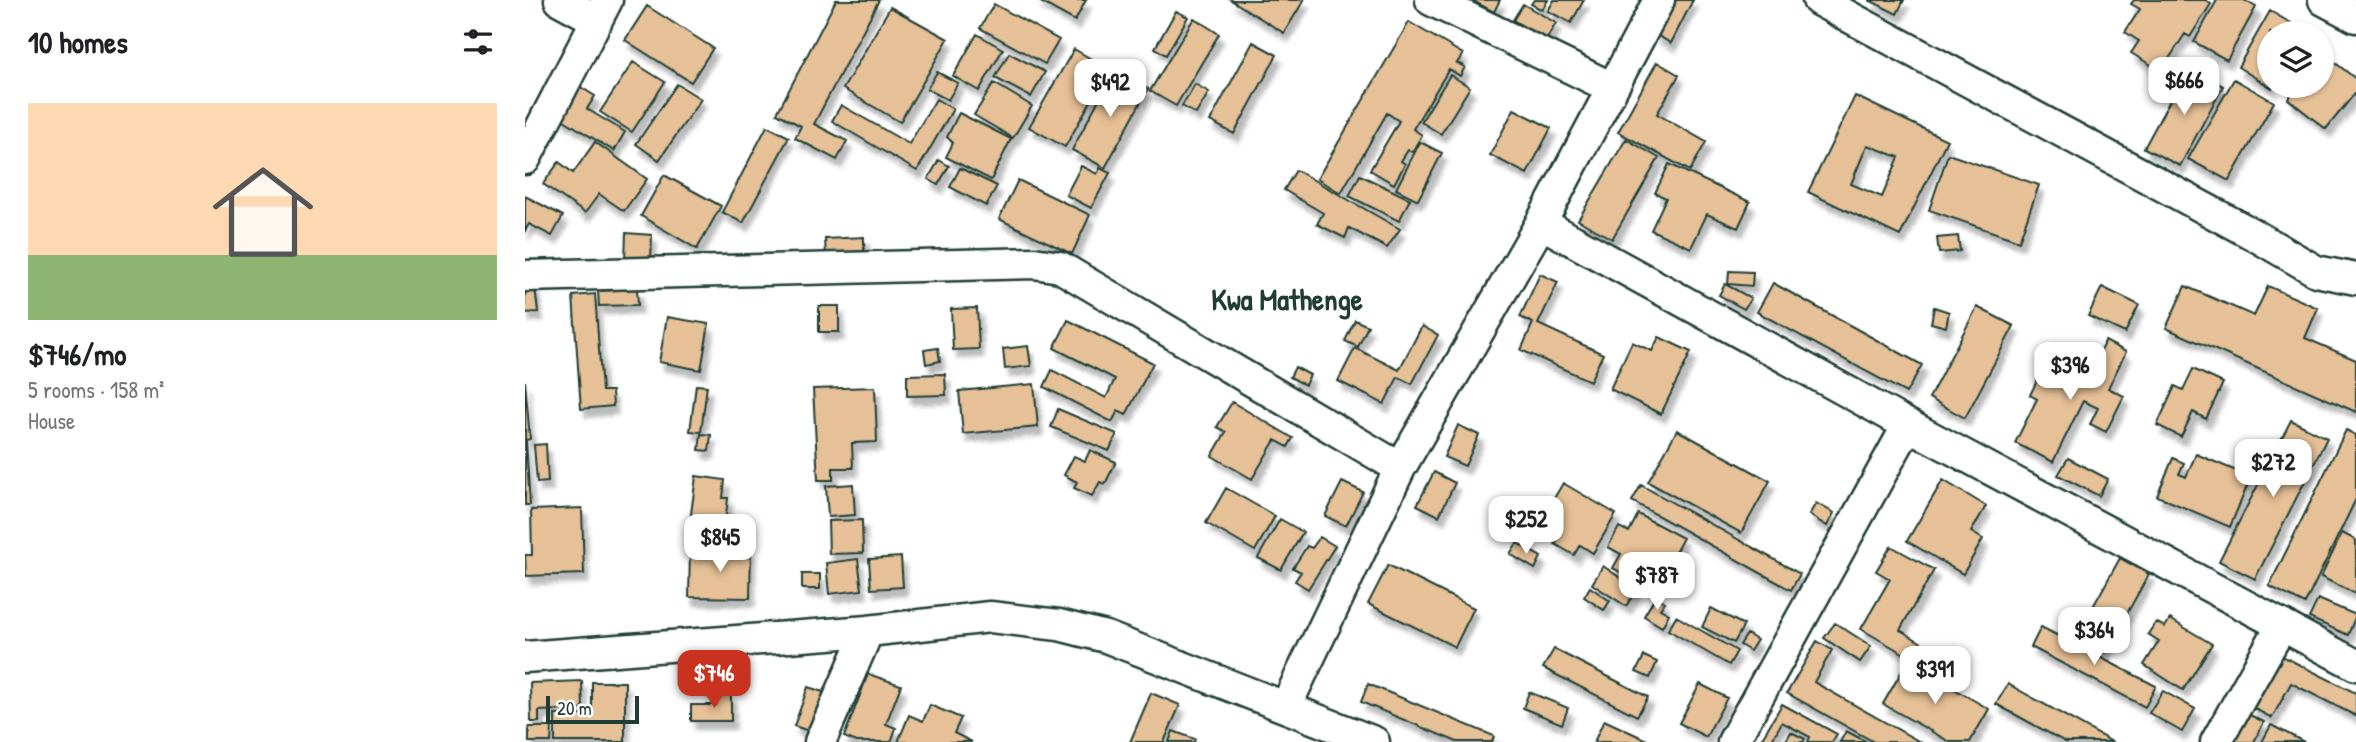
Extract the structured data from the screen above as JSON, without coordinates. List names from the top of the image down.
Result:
{
  "districts": ["Kwa Mathenge"],
  "scale_bar": "20 m",
  "page": {
    "heading": "10 homes",
    "price": [
      "$666",
      "$492",
      "$396",
      "$272",
      "$252",
      "$845",
      "$787",
      "$364",
      "$391",
      "$746"
    ],
    "list": [
      {
        "name": "$746/mo",
        "note": "5 rooms · 158 m² · House"
      }
    ],
    "scale": "20 m"
  }
}
